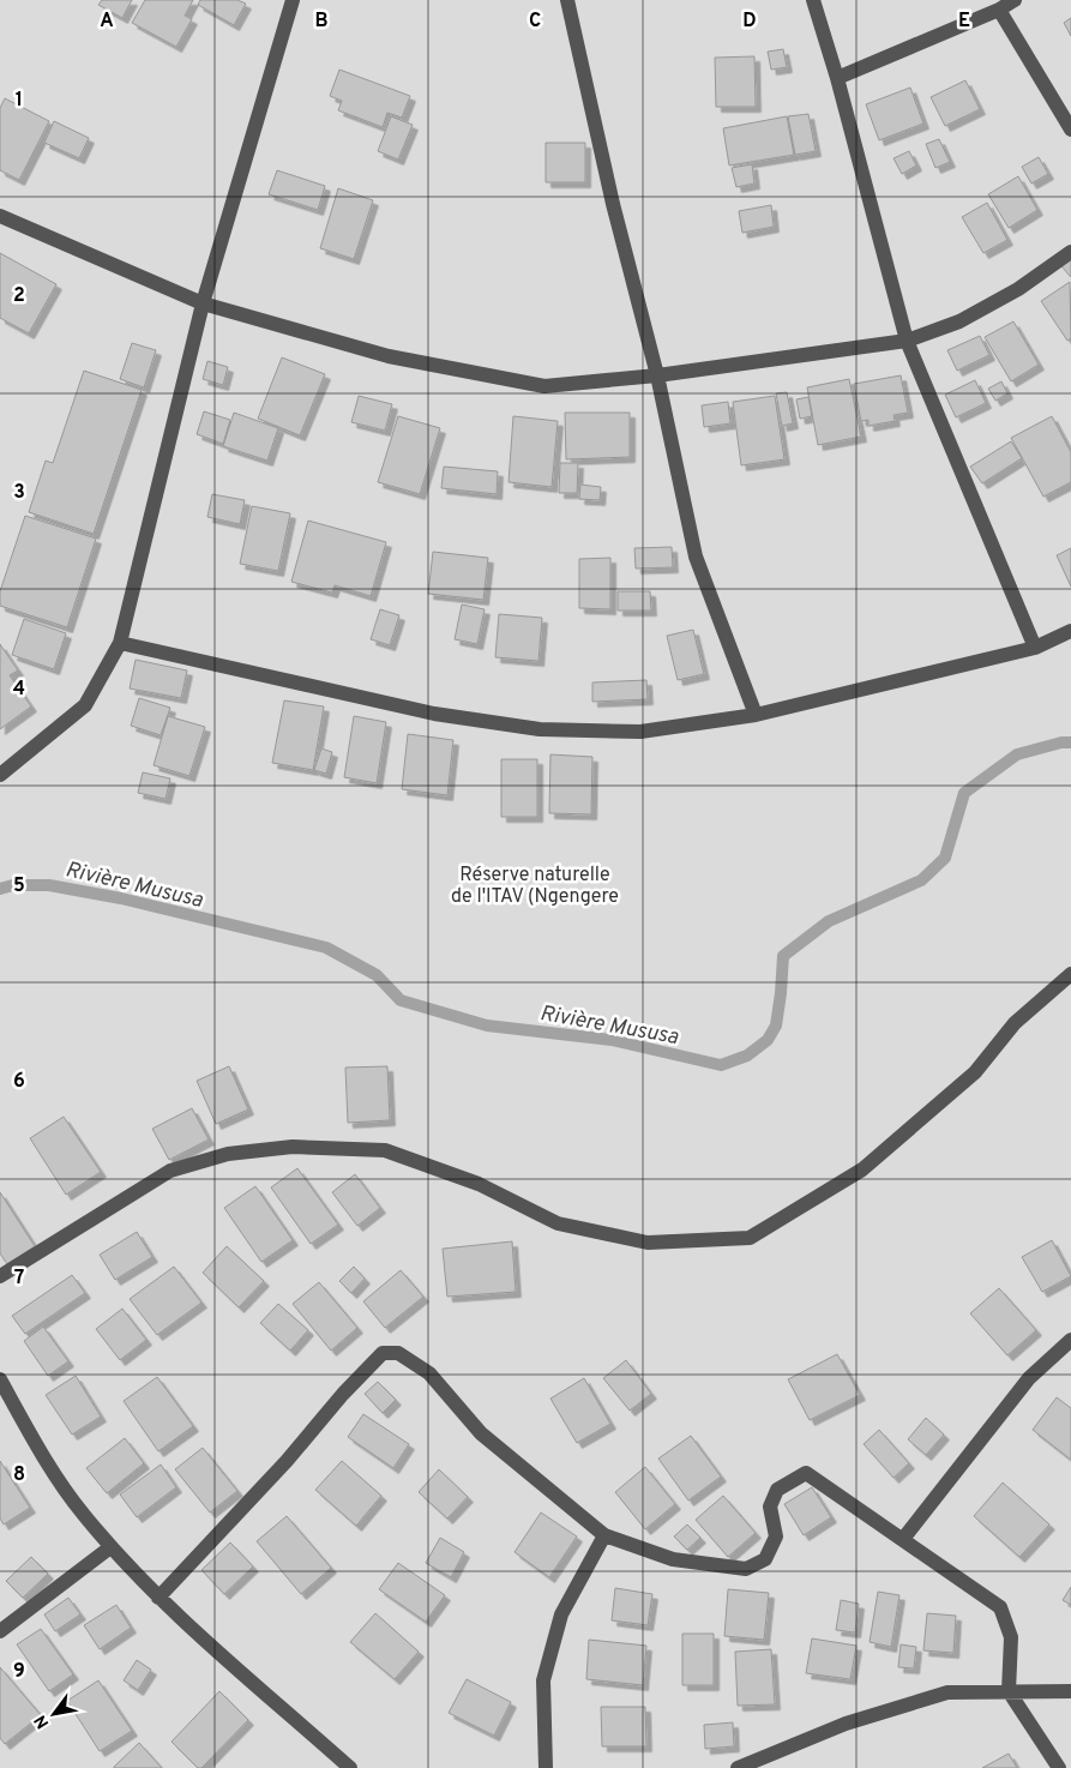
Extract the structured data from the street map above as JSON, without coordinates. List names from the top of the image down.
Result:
{
  "water": ["Rivière Mususa"],
  "parks": ["Réserve naturelle de l'ITAV (Ngengere"],
  "north": "bottom left",
  "grid": {
    "columns": [
      "A",
      "B",
      "C",
      "D",
      "E"
    ],
    "rows": [
      "1",
      "2",
      "3",
      "4",
      "5",
      "6",
      "7",
      "8",
      "9"
    ]
  }
}
